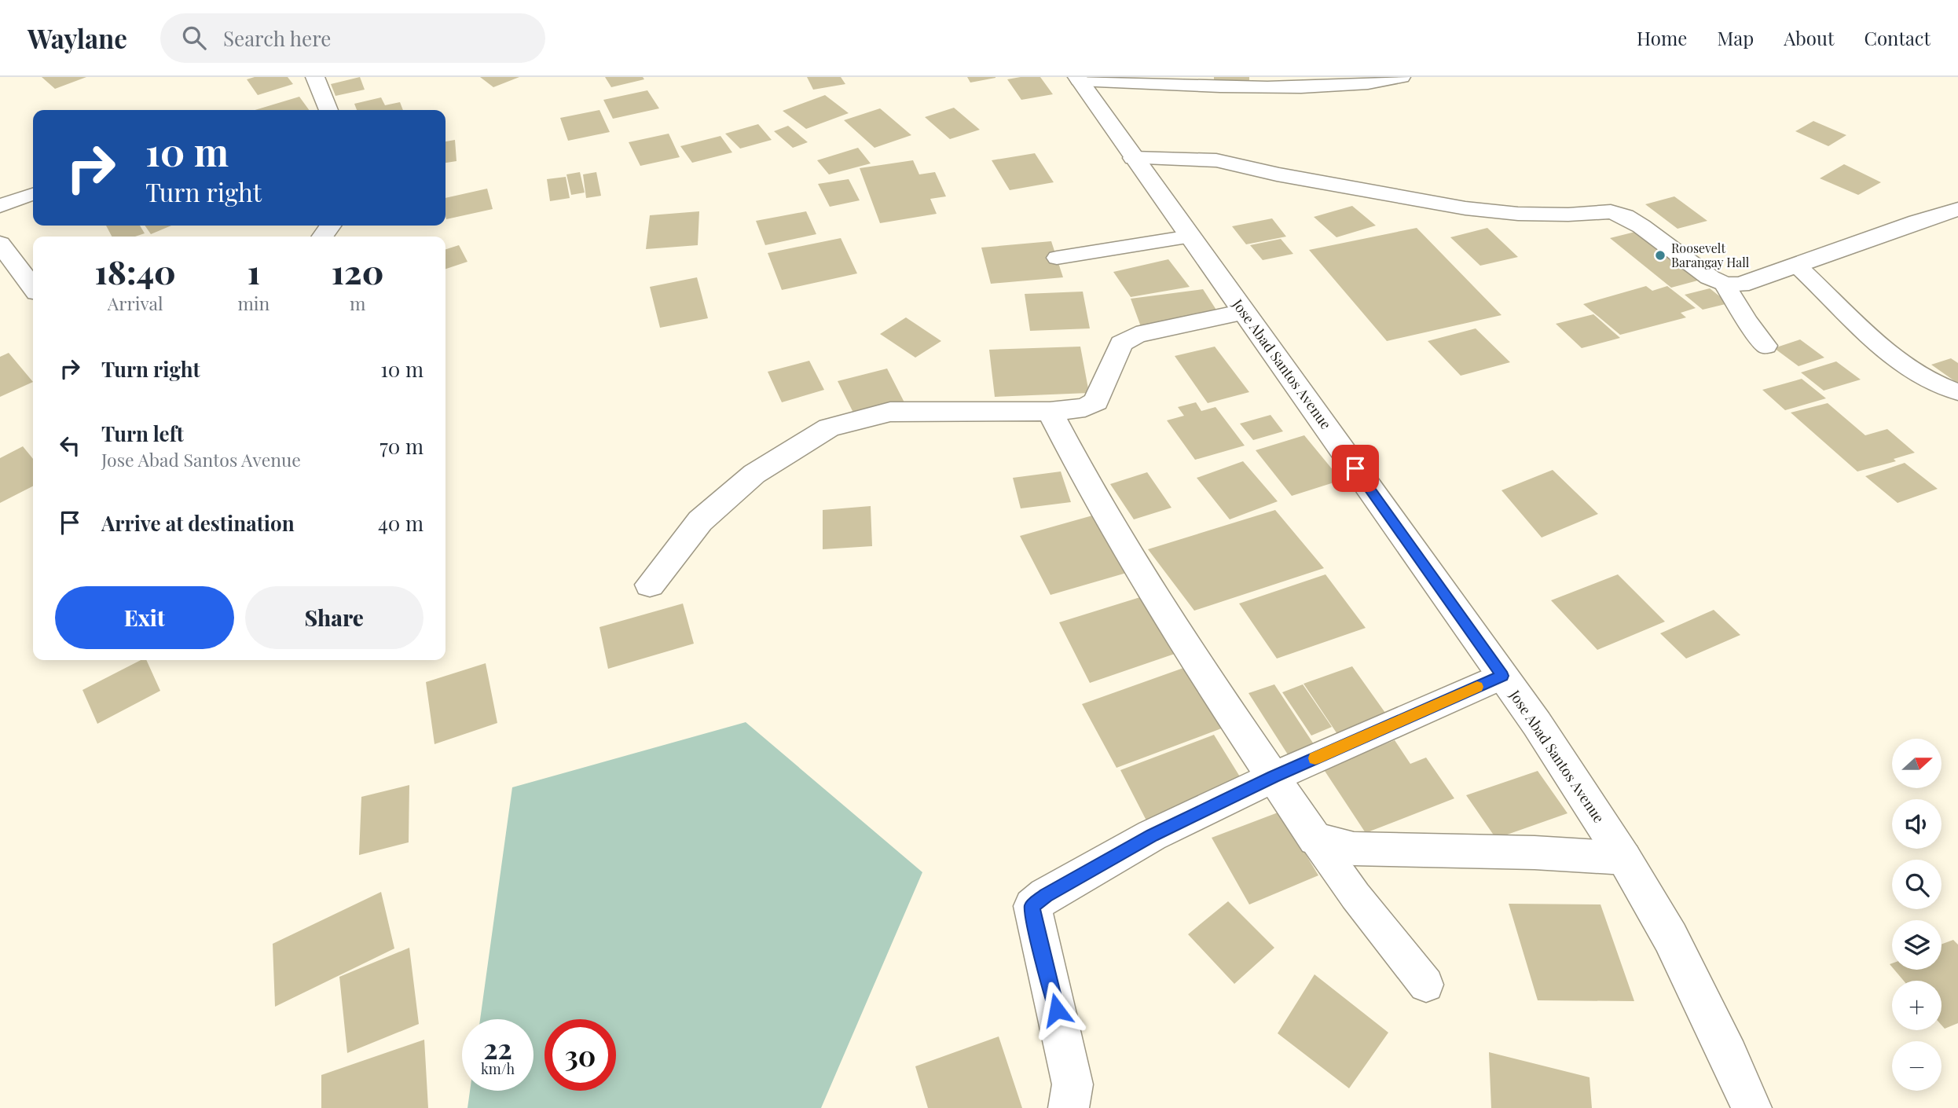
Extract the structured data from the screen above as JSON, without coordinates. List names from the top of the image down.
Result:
{
  "streets": {
    "main road": ["Jose Abad Santos Avenue"]
  },
  "places": ["Roosevelt Barangay Hall"],
  "north": "right",
  "page": {
    "header": "Waylane",
    "search": "Search here",
    "nav": [
      "Home",
      "Map",
      "About",
      "Contact"
    ],
    "turn": ["10 m", "Turn right"],
    "eta": [
      "18:40",
      "Arrival",
      "1",
      "min",
      "120",
      "m"
    ],
    "list": [
      {
        "name": "Turn right",
        "value": "10 m"
      },
      {
        "name": "Turn left",
        "note": "Jose Abad Santos Avenue",
        "value": "70 m"
      },
      {
        "name": "Arrive at destination",
        "value": "40 m"
      }
    ],
    "buttons": ["Exit", "Share"],
    "map_buttons": ["+", "−"],
    "speed": "22 km/h",
    "limit": "30"
  }
}
